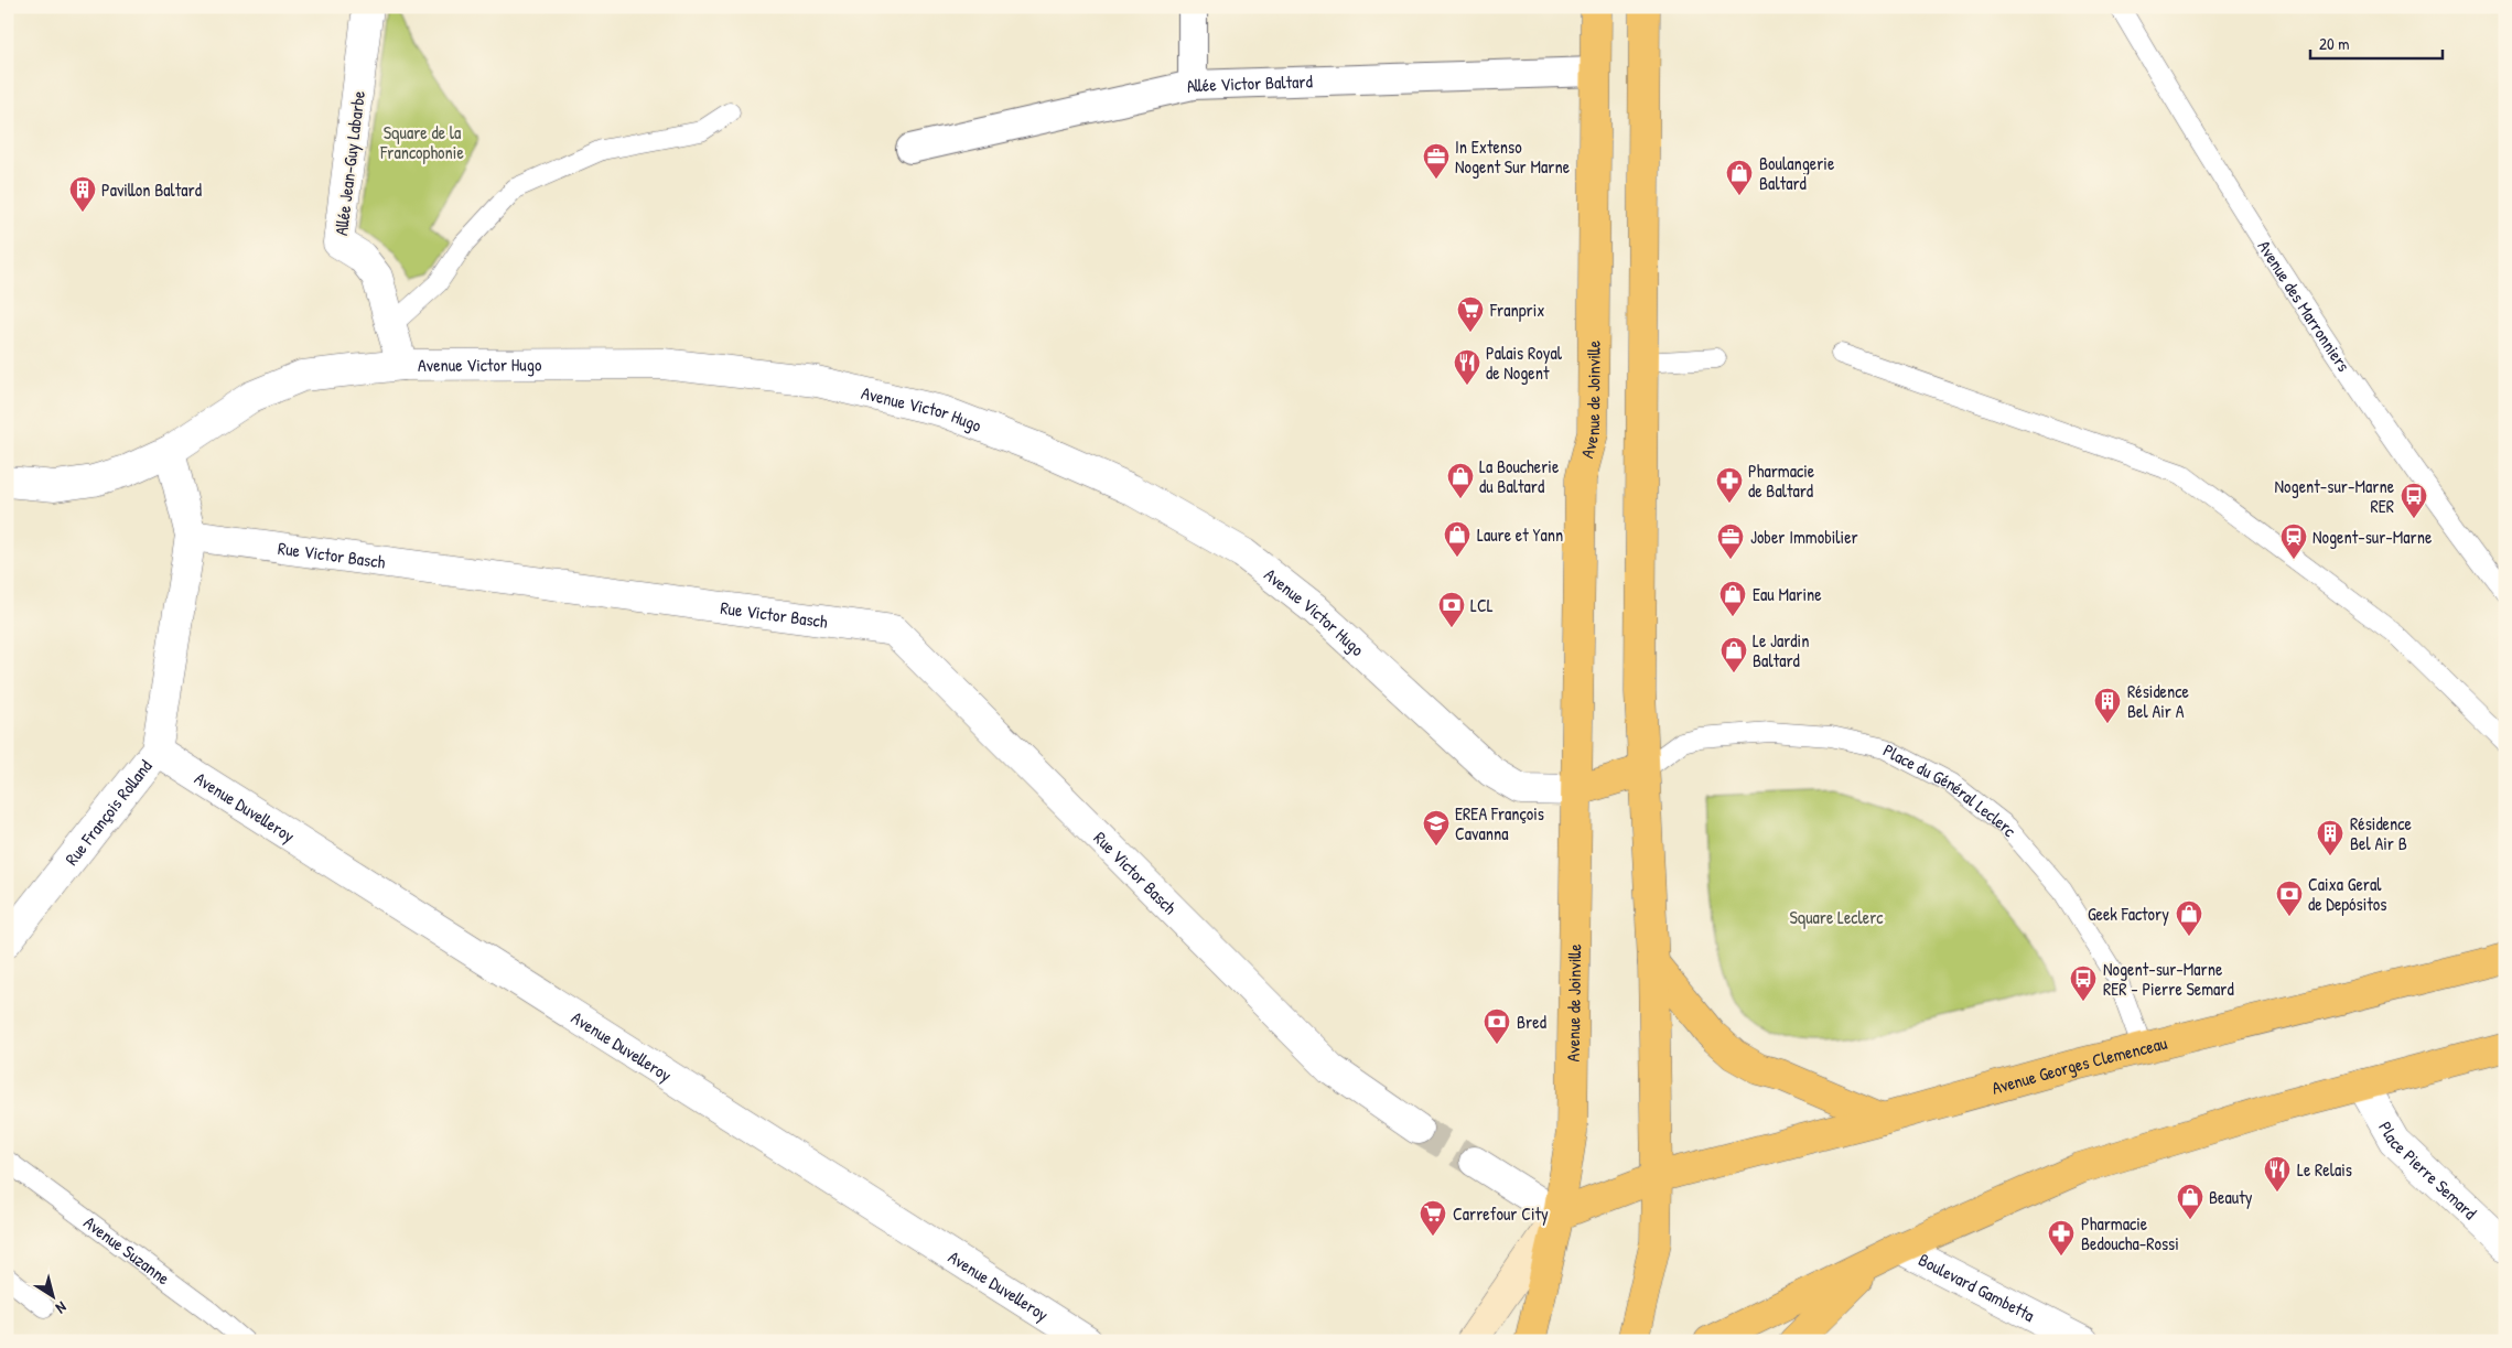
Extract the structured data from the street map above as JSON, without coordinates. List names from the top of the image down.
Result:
{
  "streets": {
    "main road": ["Avenue de Joinville", "Avenue Georges Clemenceau"],
    "street": [
      "Allée Victor Baltard",
      "Allée Jean-Guy Labarbe",
      "Avenue Victor Hugo",
      "Rue Victor Basch",
      "Avenue Duvelleroy",
      "Rue François Rolland",
      "Place Pierre Semard",
      "Boulevard Gambetta"
    ],
    "lane": ["Avenue des Marronniers", "Place du Général Leclerc", "Avenue Suzanne"]
  },
  "crossings": [
    ["Allée Victor Baltard", "Avenue de Joinville"],
    ["Allée Jean-Guy Labarbe", "Avenue Victor Hugo"],
    ["Avenue Victor Hugo", "Avenue de Joinville"],
    ["Avenue de Joinville", "Avenue Georges Clemenceau"],
    ["Rue Victor Basch", "Rue François Rolland"],
    ["Place du Général Leclerc", "Avenue Georges Clemenceau"],
    ["Avenue Duvelleroy", "Rue François Rolland"]
  ],
  "parks": ["Square de la Francophonie", "Square Leclerc"],
  "places": {
    "office": ["In Extenso Nogent Sur Marne", "Jober Immobilier"],
    "shop": [
      "Boulangerie Baltard",
      "La Boucherie du Baltard",
      "Laure et Yann",
      "Eau Marine",
      "Le Jardin Baltard",
      "Geek Factory",
      "Beauty"
    ],
    "building": ["Pavillon Baltard", "Résidence Bel Air A", "Résidence Bel Air B"],
    "supermarket": ["Franprix", "Carrefour City"],
    "restaurant": ["Palais Royal de Nogent", "Le Relais"],
    "pharmacy": ["Pharmacie de Baltard", "Pharmacie Bedoucha-Rossi"],
    "bus stop": ["Nogent-sur-Marne RER", "Nogent-sur-Marne RER - Pierre Semard"],
    "station": ["Nogent-sur-Marne"],
    "bank": ["LCL", "Caixa Geral de Depósitos", "Bred"],
    "school or university": ["EREA François Cavanna"]
  },
  "scale_bar": "20 m",
  "north": "bottom right"
}
